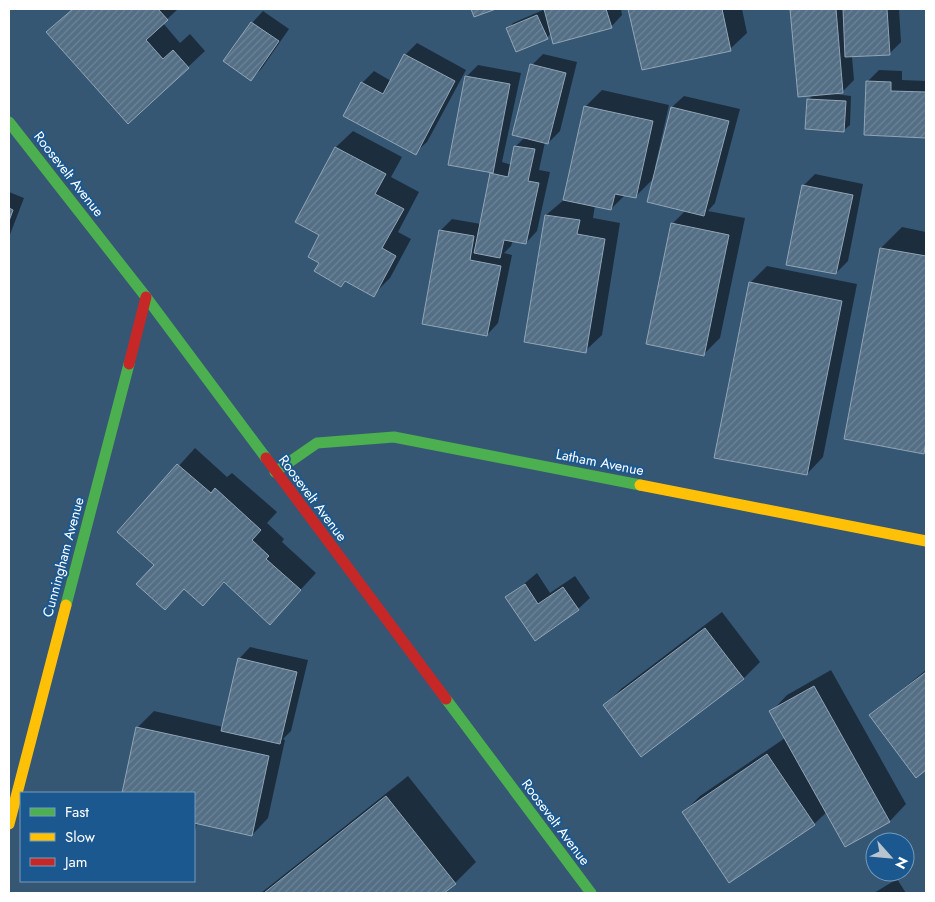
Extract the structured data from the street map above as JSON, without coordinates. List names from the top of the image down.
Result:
{
  "streets": {
    "street": ["Roosevelt Avenue", "Latham Avenue", "Cunningham Avenue"]
  },
  "crossings": [
    ["Roosevelt Avenue", "Latham Avenue"],
    ["Roosevelt Avenue", "Cunningham Avenue"]
  ],
  "legend": ["Fast", "Slow", "Jam"],
  "north": "bottom right"
}
